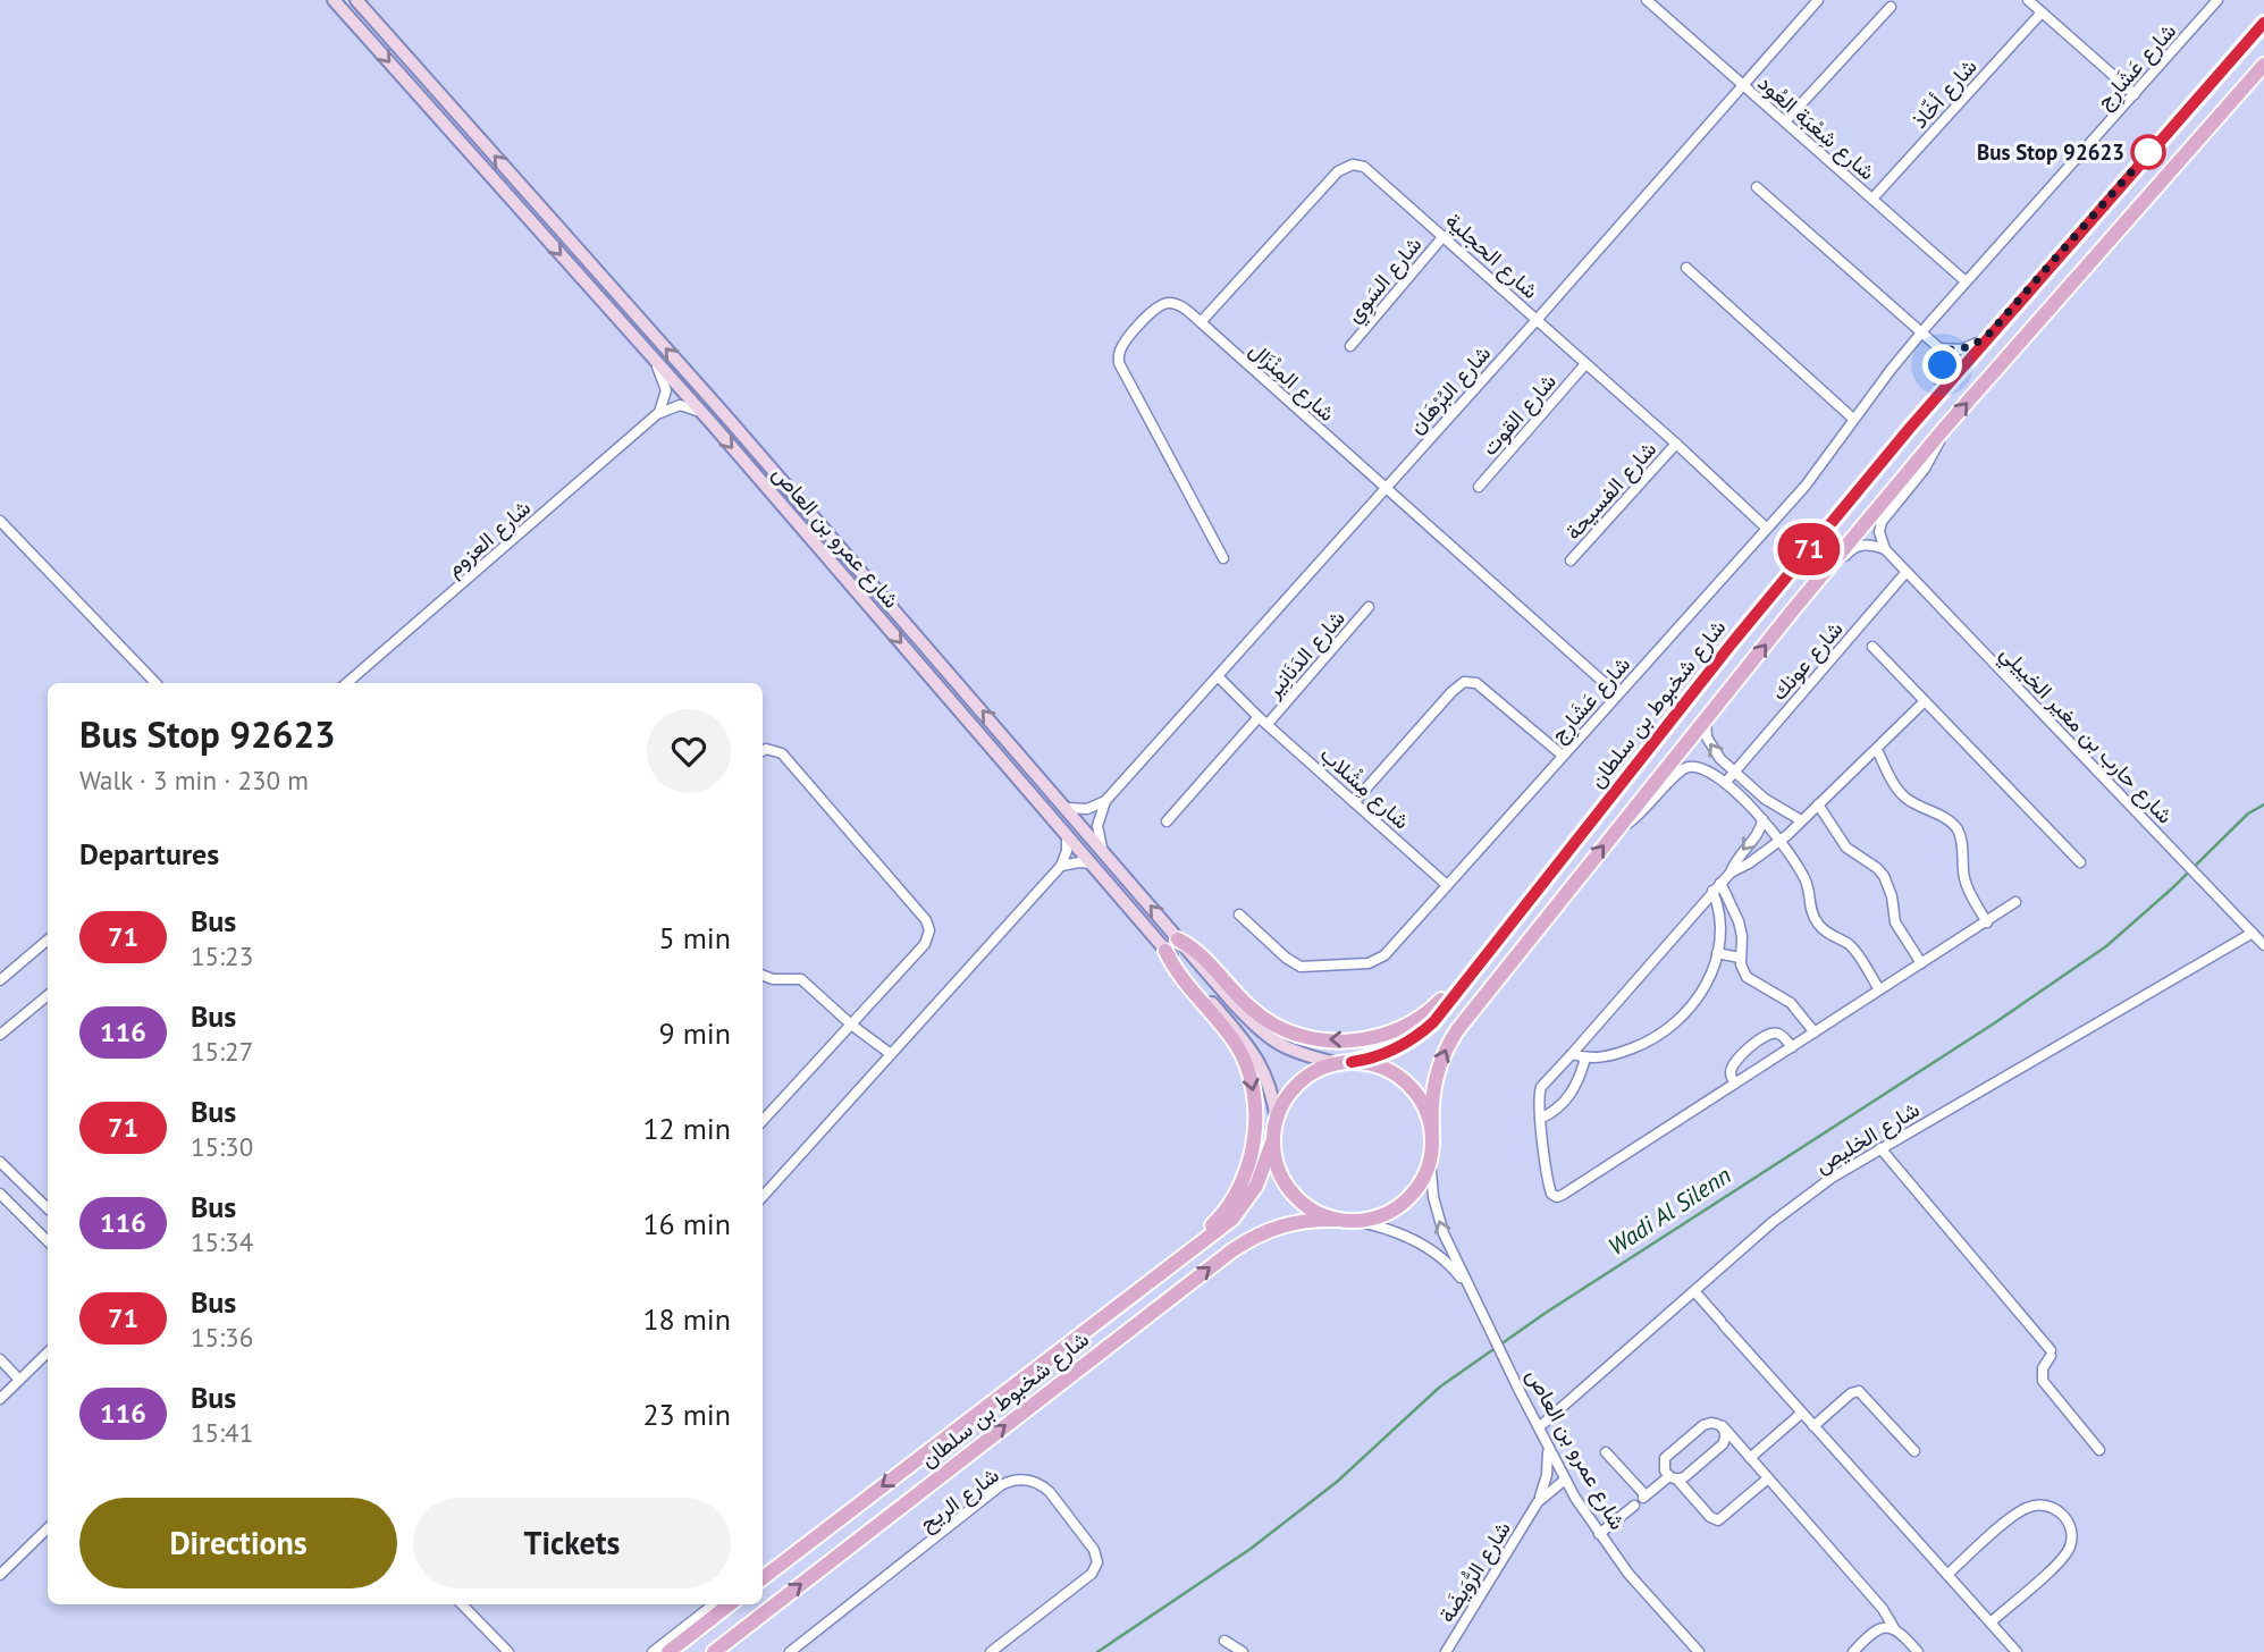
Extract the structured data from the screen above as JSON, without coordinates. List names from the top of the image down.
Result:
{
  "streets": {
    "main road": ["شارع عمرو بن العاص", "شارع شخبوط بن سلطان"],
    "street": [
      "شارع عَشَارِج",
      "شارع أخّاذ",
      "شارع شِعْبَة العُود",
      "شارع الحجلية",
      "شارع السَوِي",
      "شارع المِنْزَال",
      "شارع البُرْهَان",
      "شارع القوت",
      "شارع الفسيحة",
      "شارع العزوم",
      "شارع الدَنَانِير",
      "شارع عونك",
      "شارع حارب بن مغير الخييلي",
      "شارع مِشْلاب",
      "شارع الخليص",
      "شارع الريح",
      "شارع الرُّوَيضَة"
    ]
  },
  "crossings": [
    ["شارع عَشَارِج", "شارع شِعْبَة العُود"],
    ["شارع عَشَارِج", "شارع الحجلية"],
    ["شارع عَشَارِج", "شارع المِنْزَال"],
    ["شارع عَشَارِج", "شارع مِشْلاب"],
    ["شارع أخّاذ", "شارع شِعْبَة العُود"],
    ["شارع شِعْبَة العُود", "شارع البُرْهَان"],
    ["شارع الحجلية", "شارع السَوِي"],
    ["شارع الحجلية", "شارع المِنْزَال"],
    ["شارع الحجلية", "شارع البُرْهَان"],
    ["شارع الحجلية", "شارع القوت"],
    ["شارع الحجلية", "شارع الفسيحة"],
    ["شارع المِنْزَال", "شارع البُرْهَان"],
    ["شارع البُرْهَان", "شارع مِشْلاب"],
    ["شارع عمرو بن العاص", "شارع شخبوط بن سلطان"],
    ["شارع عمرو بن العاص", "شارع الخليص"],
    ["شارع عمرو بن العاص", "شارع الرُّوَيضَة"],
    ["شارع الدَنَانِير", "شارع مِشْلاب"],
    ["شارع عونك", "شارع حارب بن مغير الخييلي"],
    ["شارع حارب بن مغير الخييلي", "شارع الخليص"]
  ],
  "water": ["Wadi Al Silenn"],
  "places": ["Bus Stop 92623"],
  "lines": ["bus line 71"],
  "page": {
    "on_map": "71",
    "heading": [
      ["Bus Stop 92623", "Walk · 3 min · 230 m"],
      "Departures"
    ],
    "list": [
      {
        "mark": "71",
        "name": "Bus",
        "note": "15:23",
        "value": "5 min"
      },
      {
        "mark": "116",
        "name": "Bus",
        "note": "15:27",
        "value": "9 min"
      },
      {
        "mark": "71",
        "name": "Bus",
        "note": "15:30",
        "value": "12 min"
      },
      {
        "mark": "116",
        "name": "Bus",
        "note": "15:34",
        "value": "16 min"
      },
      {
        "mark": "71",
        "name": "Bus",
        "note": "15:36",
        "value": "18 min"
      },
      {
        "mark": "116",
        "name": "Bus",
        "note": "15:41",
        "value": "23 min"
      }
    ],
    "buttons": ["Directions", "Tickets"]
  }
}
